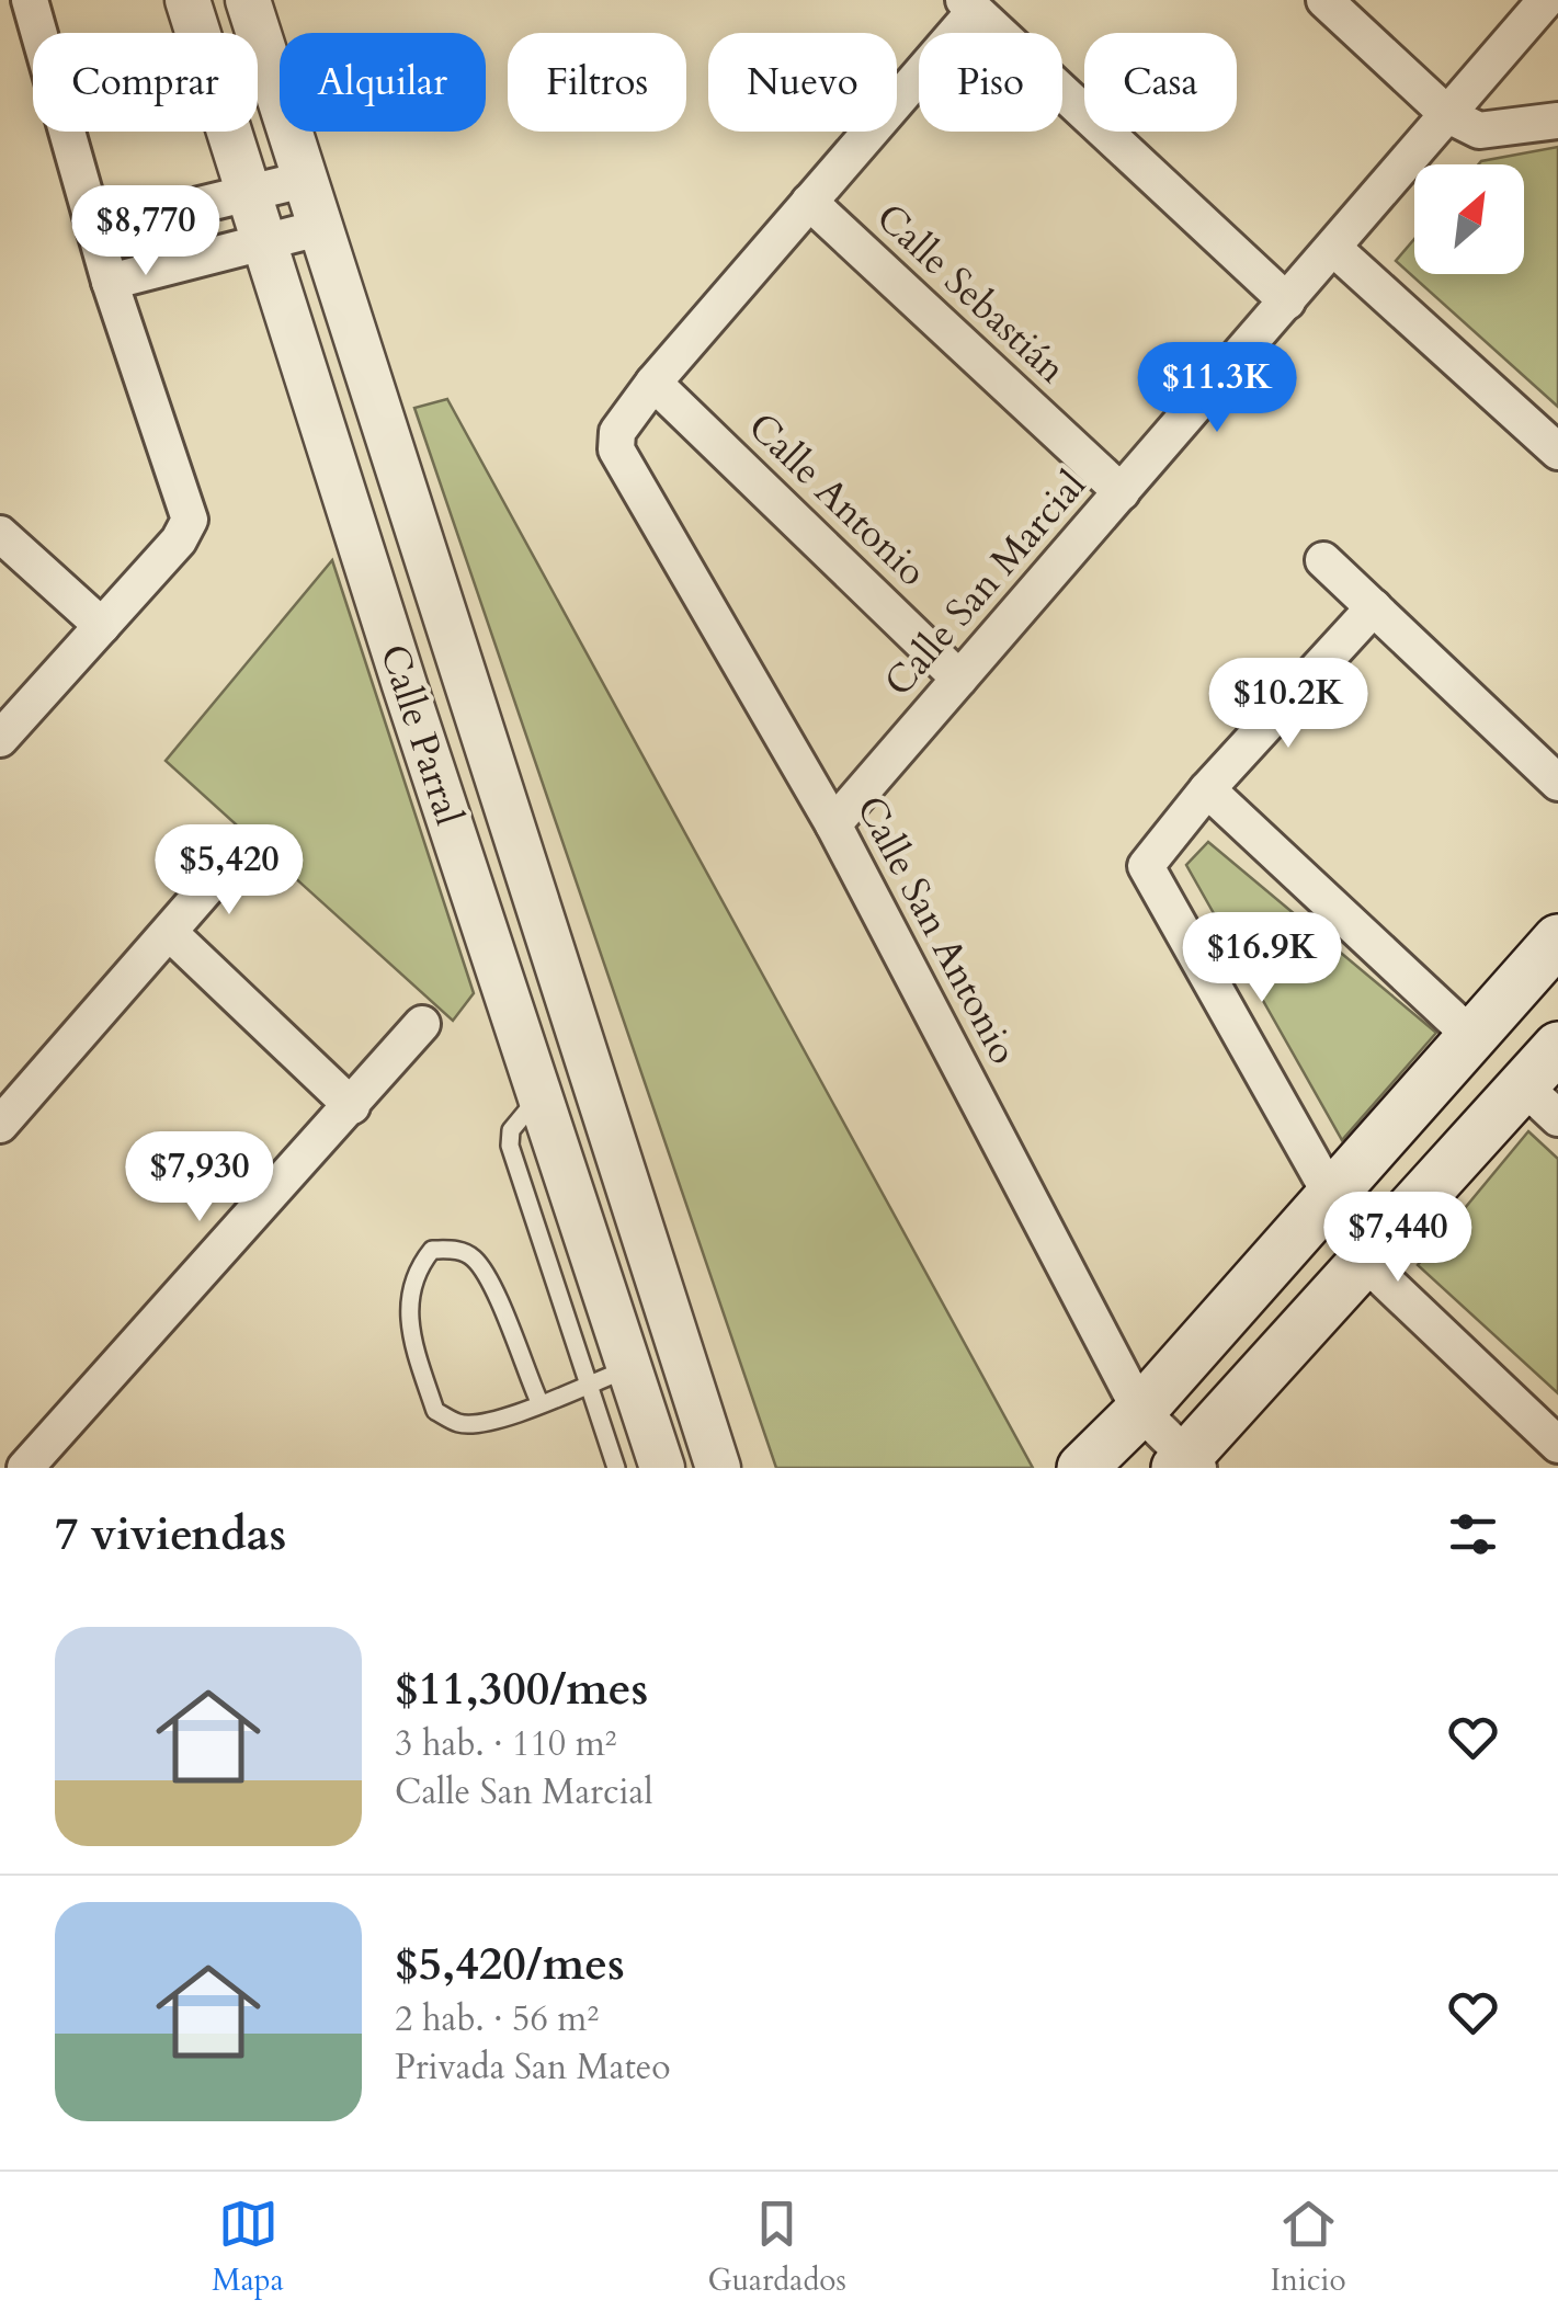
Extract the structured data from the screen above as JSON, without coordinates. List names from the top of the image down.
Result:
{
  "streets": {
    "street": [
      "Calle Sebastián",
      "Calle Antonio",
      "Calle San Marcial",
      "Calle Parral",
      "Calle San Antonio"
    ]
  },
  "crossings": [
    ["Calle Sebastián", "Calle San Marcial"],
    ["Calle Antonio", "Calle San Marcial"],
    ["Calle Antonio", "Calle San Antonio"],
    ["Calle San Marcial", "Calle San Antonio"]
  ],
  "north": "top right",
  "page": {
    "chip": [
      "Comprar",
      "Alquilar",
      "Filtros",
      "Nuevo",
      "Piso",
      "Casa"
    ],
    "price": [
      "$8,770",
      "$11.3K",
      "$10.2K",
      "$5,420",
      "$16.9K",
      "$7,930",
      "$7,440"
    ],
    "heading": "7 viviendas",
    "list": [
      {
        "name": "$11,300/mes",
        "note": "3 hab. · 110 m² · Calle San Marcial"
      },
      {
        "name": "$5,420/mes",
        "note": "2 hab. · 56 m² · Privada San Mateo"
      }
    ],
    "tabs": ["Mapa", "Guardados", "Inicio"]
  }
}
